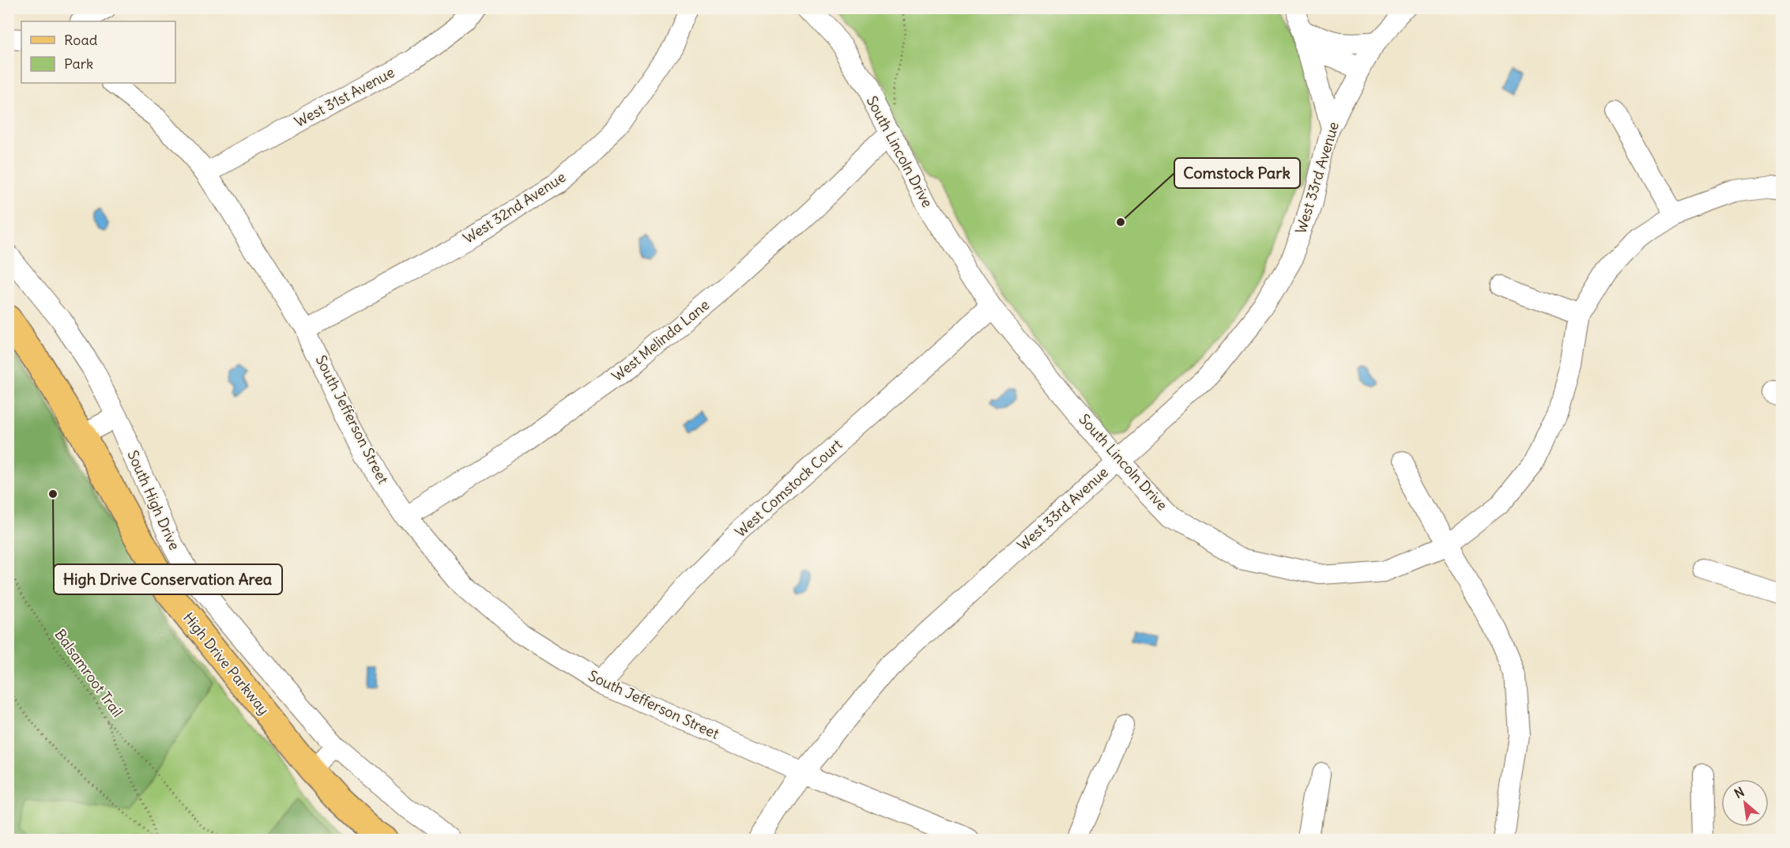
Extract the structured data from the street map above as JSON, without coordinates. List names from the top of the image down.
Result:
{
  "streets": {
    "main road": ["High Drive Parkway"],
    "street": [
      "West 31st Avenue",
      "South Lincoln Drive",
      "West 33rd Avenue",
      "West 32nd Avenue",
      "West Melinda Lane",
      "South Jefferson Street",
      "West Comstock Court",
      "South High Drive"
    ],
    "path": ["Balsamroot Trail"]
  },
  "crossings": [
    ["West 31st Avenue", "South Jefferson Street"],
    ["South Lincoln Drive", "West 33rd Avenue"],
    ["South Lincoln Drive", "West Melinda Lane"],
    ["South Lincoln Drive", "West Comstock Court"],
    ["West 33rd Avenue", "South Jefferson Street"],
    ["West 32nd Avenue", "South Jefferson Street"],
    ["West Melinda Lane", "South Jefferson Street"],
    ["South Jefferson Street", "West Comstock Court"]
  ],
  "places": ["Comstock Park", "High Drive Conservation Area"],
  "legend": ["Road", "Park"],
  "north": "top left"
}
